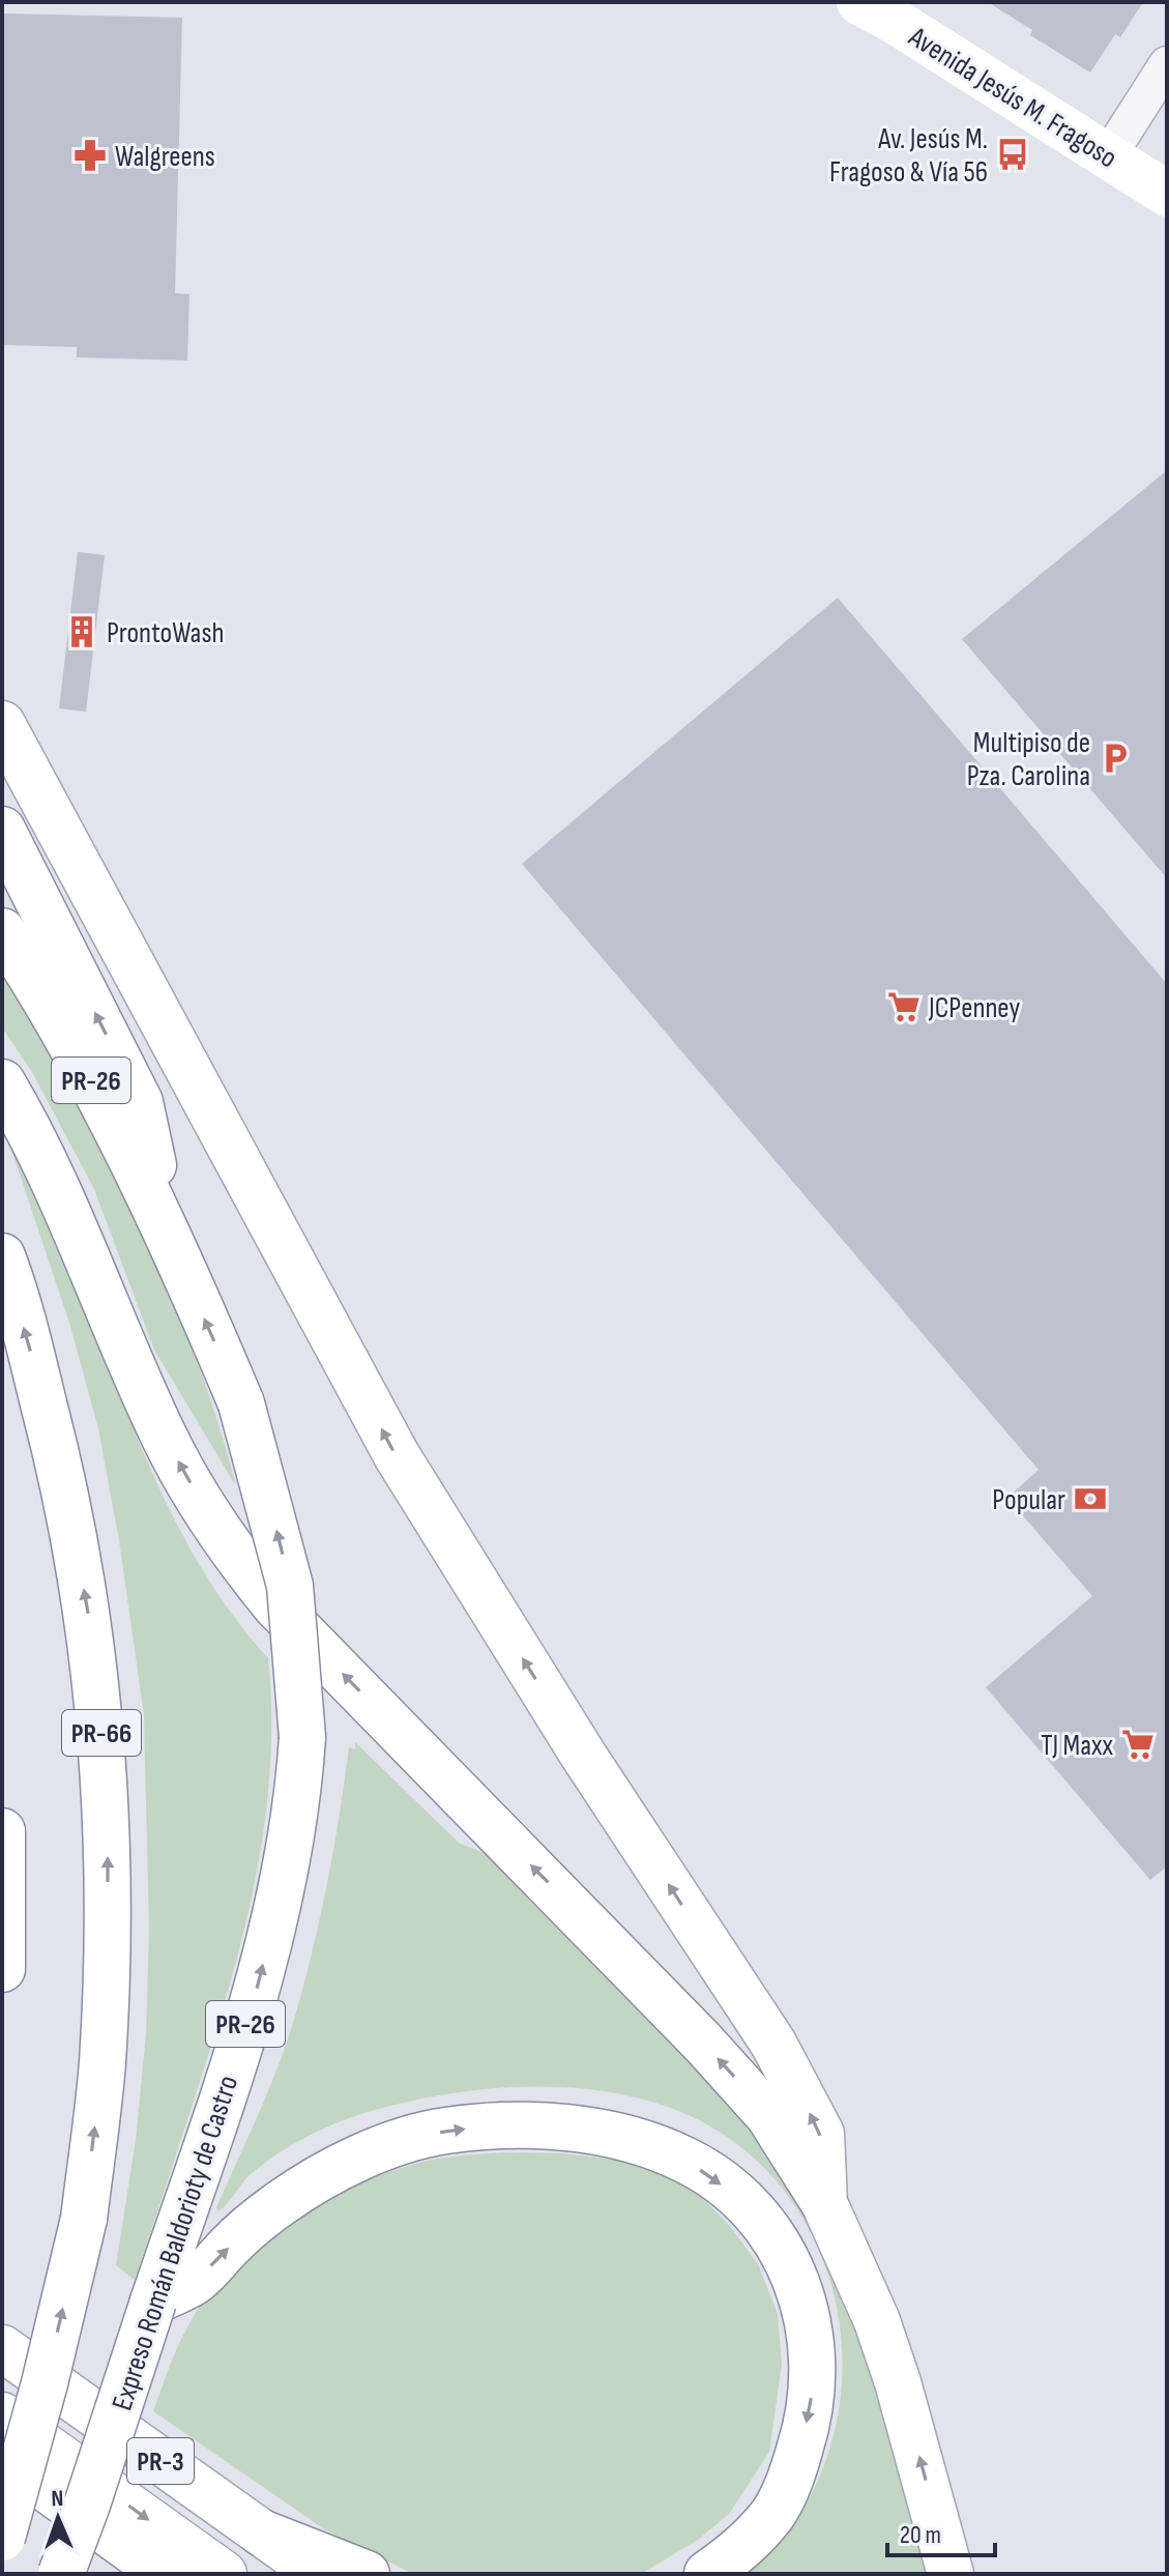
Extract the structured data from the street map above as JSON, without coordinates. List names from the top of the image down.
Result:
{
  "streets": {
    "main road": [
      "Avenida Jesús M. Fragoso",
      "PR-26",
      "PR-66",
      "Expreso Román Baldorioty de Castro",
      "PR-3"
    ]
  },
  "places": {
    "bus stop": ["Av. Jesús M. Fragoso & Vía 56"],
    "pharmacy": ["Walgreens"],
    "building": ["ProntoWash"],
    "parking": ["Multipiso de Pza. Carolina"],
    "supermarket": ["JCPenney", "TJ Maxx"],
    "bank": ["Popular"]
  },
  "scale_bar": "20 m",
  "north": "top"
}
